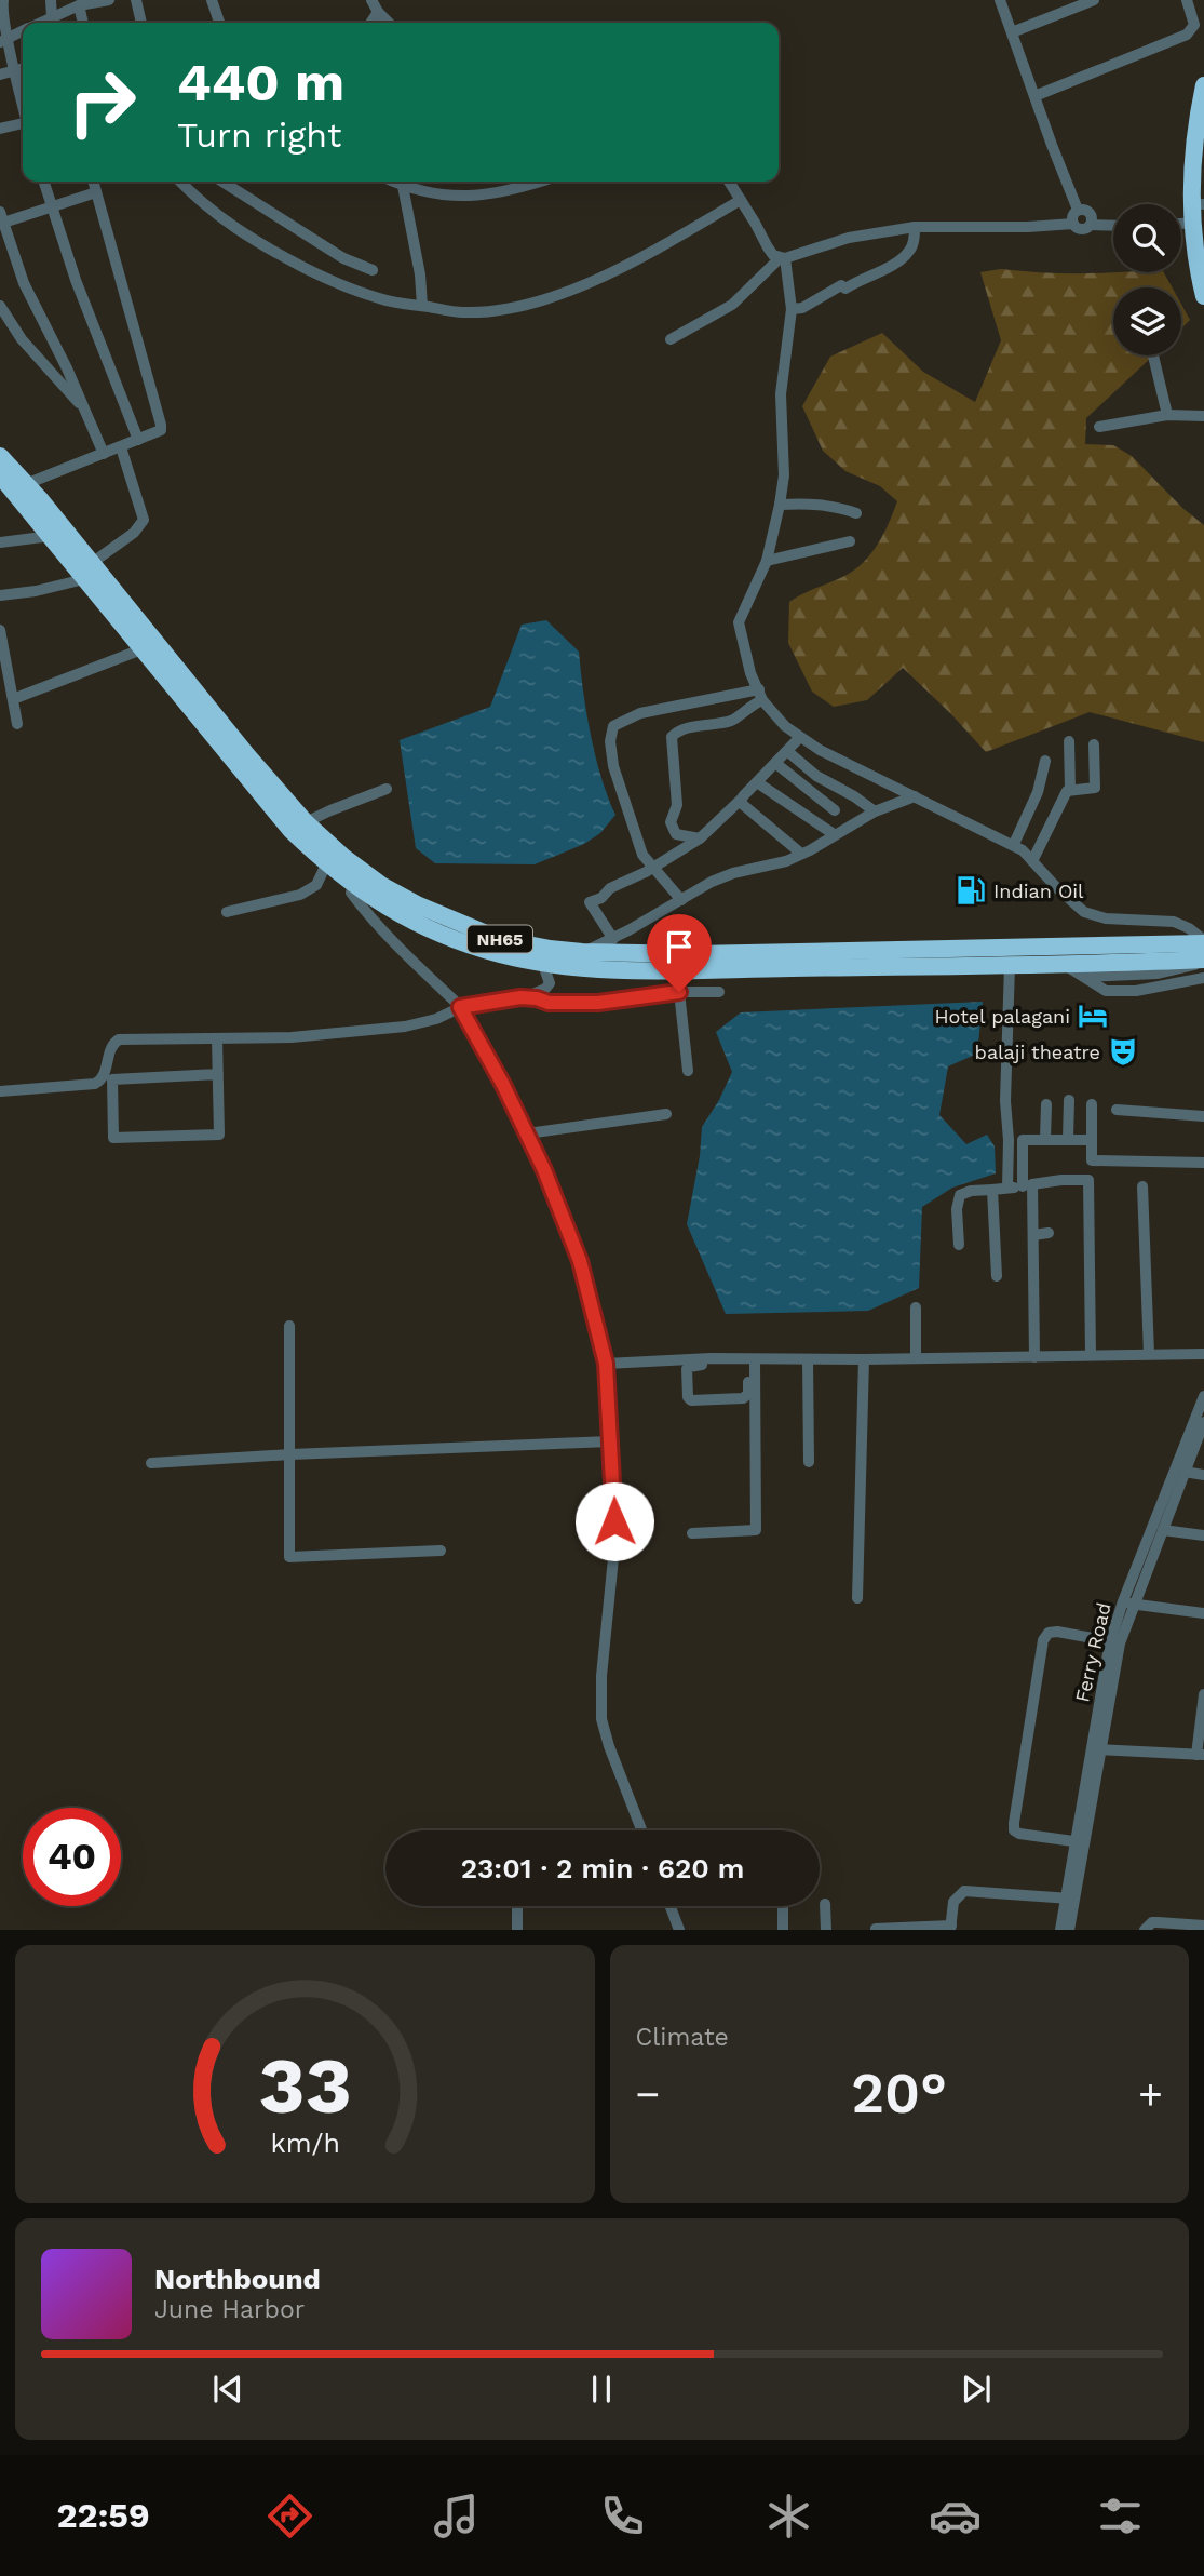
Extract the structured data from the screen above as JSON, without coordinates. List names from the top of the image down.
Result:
{
  "streets": {
    "highway": ["NH65"],
    "street": ["Ferry Road"]
  },
  "places": {
    "fuel station": ["Indian Oil"],
    "hotel": ["Hotel palagani"],
    "theatre": ["balaji theatre"]
  },
  "page": {
    "turn": ["440 m", "Turn right"],
    "limit": "40",
    "trip": "23:01 · 2 min · 620 m",
    "tile": "Climate",
    "heat": ["−", "20°", "+"],
    "song": ["Northbound", "June Harbor"],
    "tabs": "22:59",
    "gauge": ["33", "km/h"]
  }
}
